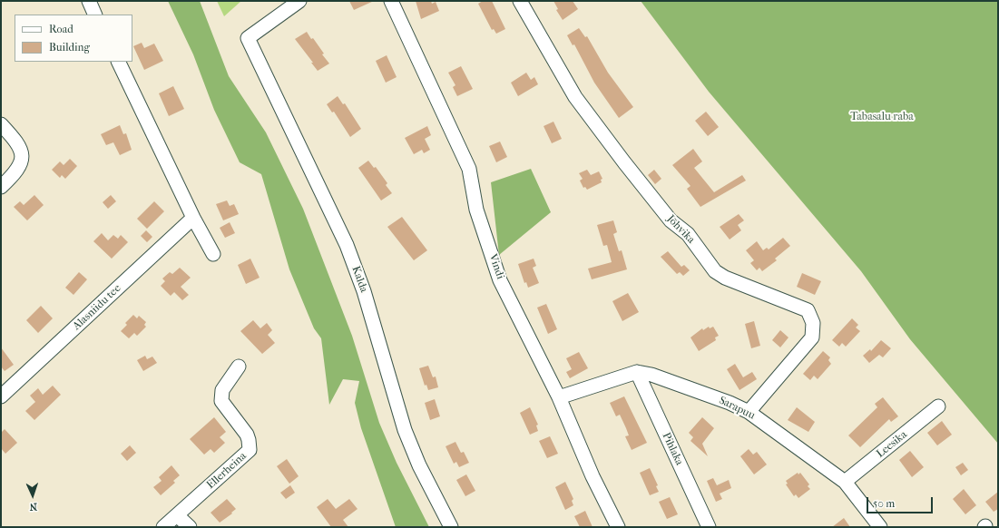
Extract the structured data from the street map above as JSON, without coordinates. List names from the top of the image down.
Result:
{
  "streets": {
    "street": [
      "Jõhvika",
      "Vindi",
      "Kalda",
      "Alasniidu tee",
      "Sarapuu",
      "Leesika",
      "Pihlaka",
      "Ellerheina"
    ]
  },
  "crossings": [
    ["Jõhvika", "Sarapuu"],
    ["Sarapuu", "Leesika"],
    ["Sarapuu", "Pihlaka"]
  ],
  "parks": ["Tabasalu raba"],
  "legend": ["Road", "Building"],
  "scale_bar": "50 m",
  "north": "bottom"
}
